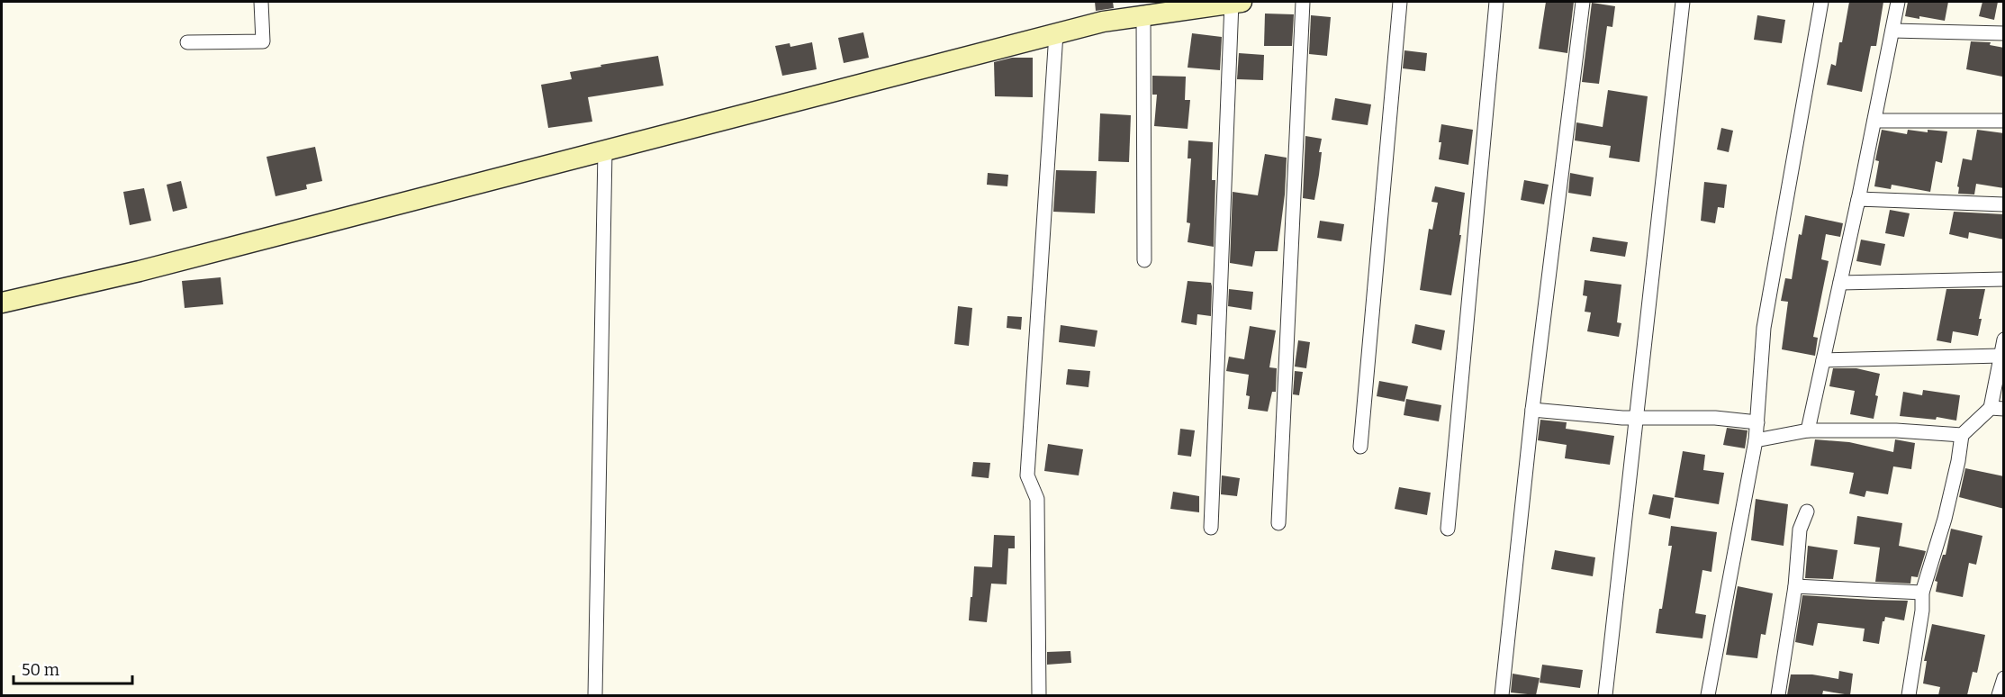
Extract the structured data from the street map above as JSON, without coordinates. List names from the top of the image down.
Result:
{
  "scale_bar": "50 m"
}
